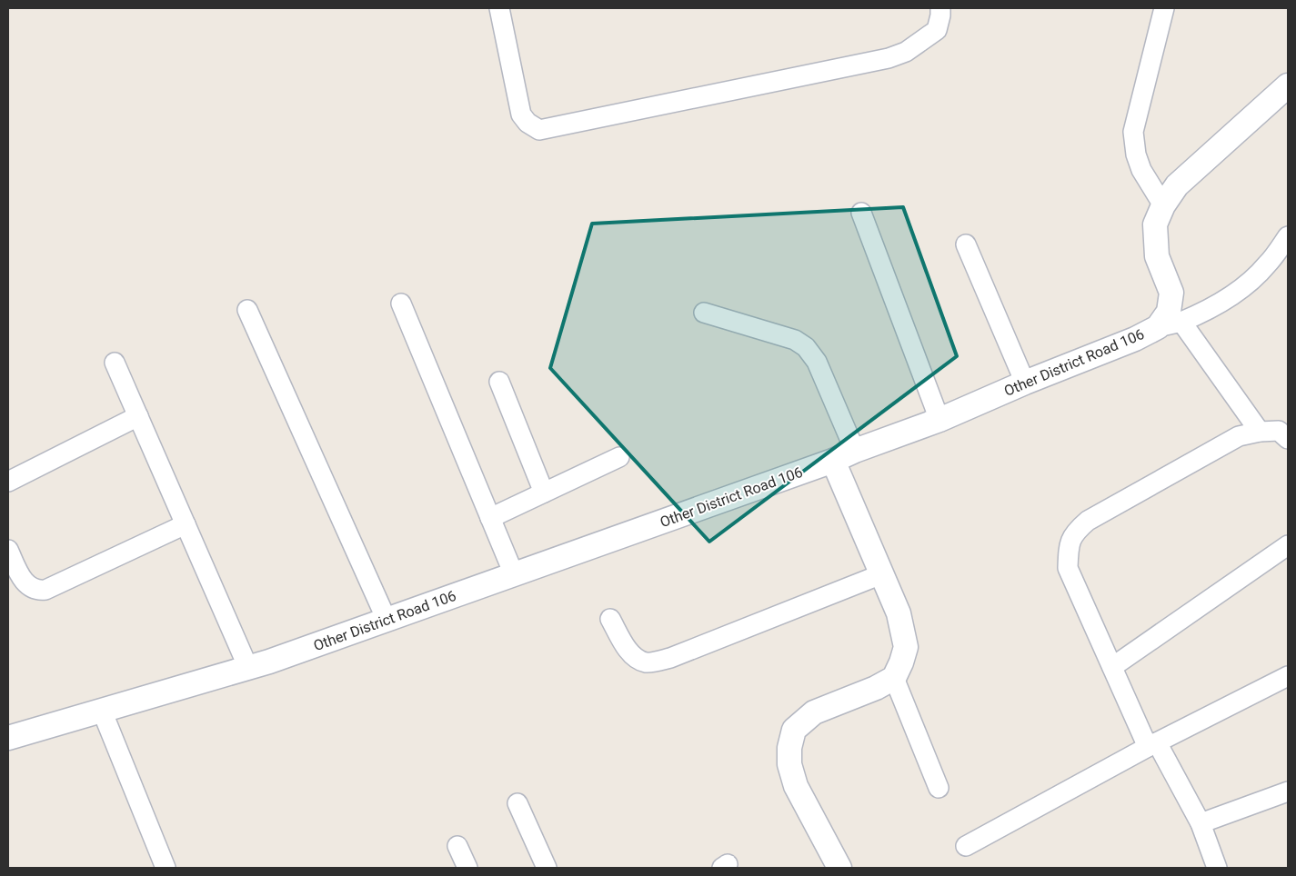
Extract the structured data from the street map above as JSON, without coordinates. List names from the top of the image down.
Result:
{
  "streets": {
    "street": ["Other District Road 106"]
  }
}
